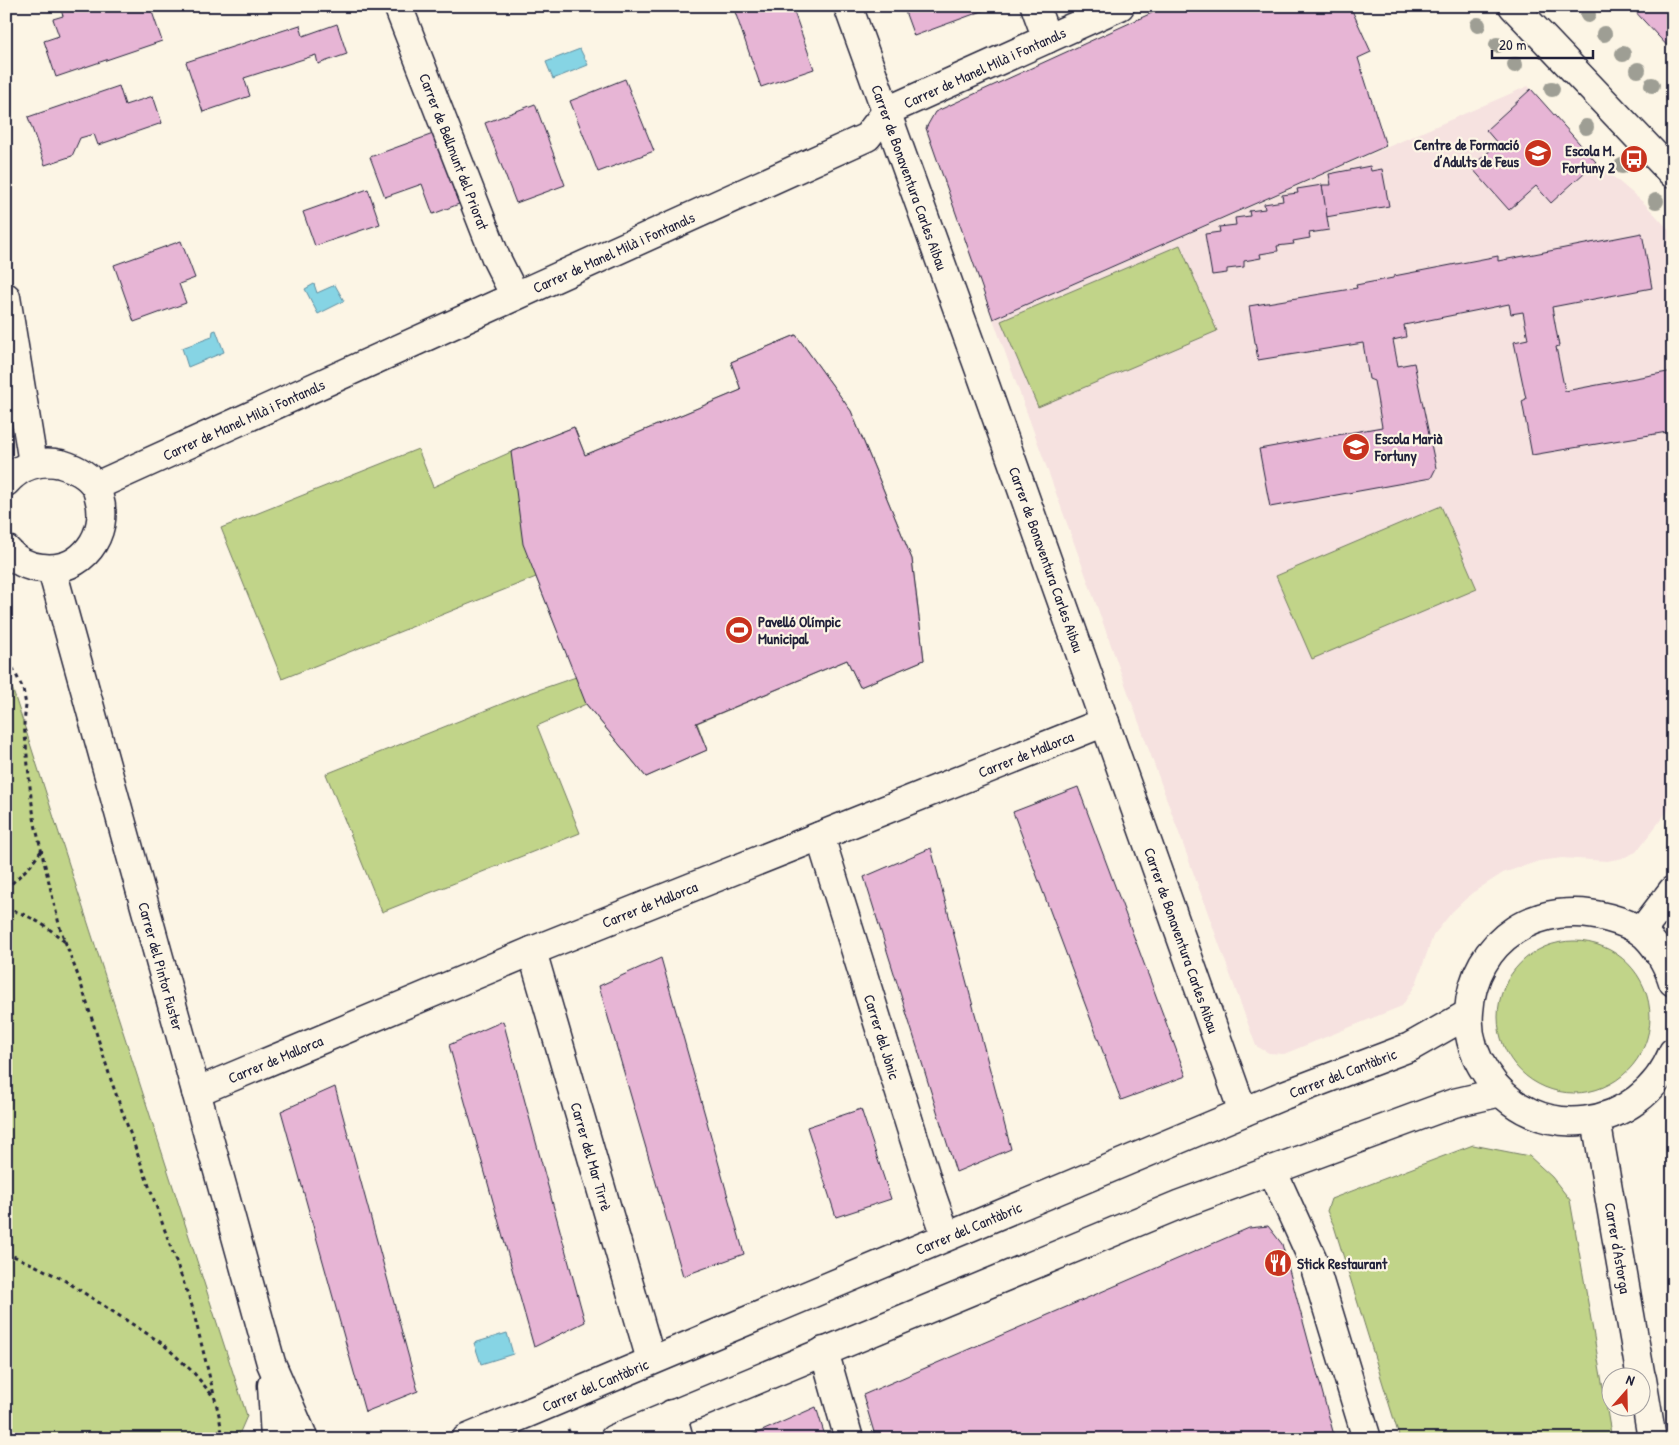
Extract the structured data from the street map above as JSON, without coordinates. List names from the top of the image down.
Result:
{
  "streets": {
    "street": [
      "Carrer de Manel Milà i Fontanals",
      "Carrer de Bellmunt del Priorat",
      "Carrer de Bonaventura Carles Aibau",
      "Carrer de Mallorca",
      "Carrer del Pintor Fuster",
      "Carrer del Jònic",
      "Carrer del Cantàbric",
      "Carrer del Mar Tirrè",
      "Carrer d'Astorga"
    ]
  },
  "crossings": [
    ["Carrer de Manel Milà i Fontanals", "Carrer de Bellmunt del Priorat"],
    ["Carrer de Manel Milà i Fontanals", "Carrer de Bonaventura Carles Aibau"],
    ["Carrer de Bonaventura Carles Aibau", "Carrer de Mallorca"],
    ["Carrer de Bonaventura Carles Aibau", "Carrer del Cantàbric"],
    ["Carrer de Mallorca", "Carrer del Pintor Fuster"],
    ["Carrer de Mallorca", "Carrer del Jònic"],
    ["Carrer de Mallorca", "Carrer del Mar Tirrè"],
    ["Carrer del Jònic", "Carrer del Cantàbric"],
    ["Carrer del Cantàbric", "Carrer del Mar Tirrè"]
  ],
  "places": {
    "school or university": ["Centre de Formació d’Adults de Feus", "Escola Marià Fortuny"],
    "bus stop": ["Escola M. Fortuny 2"],
    "sports": ["Pavelló Olímpic Municipal"],
    "restaurant": ["Stick Restaurant"]
  },
  "scale_bar": "20 m",
  "north": "top"
}
